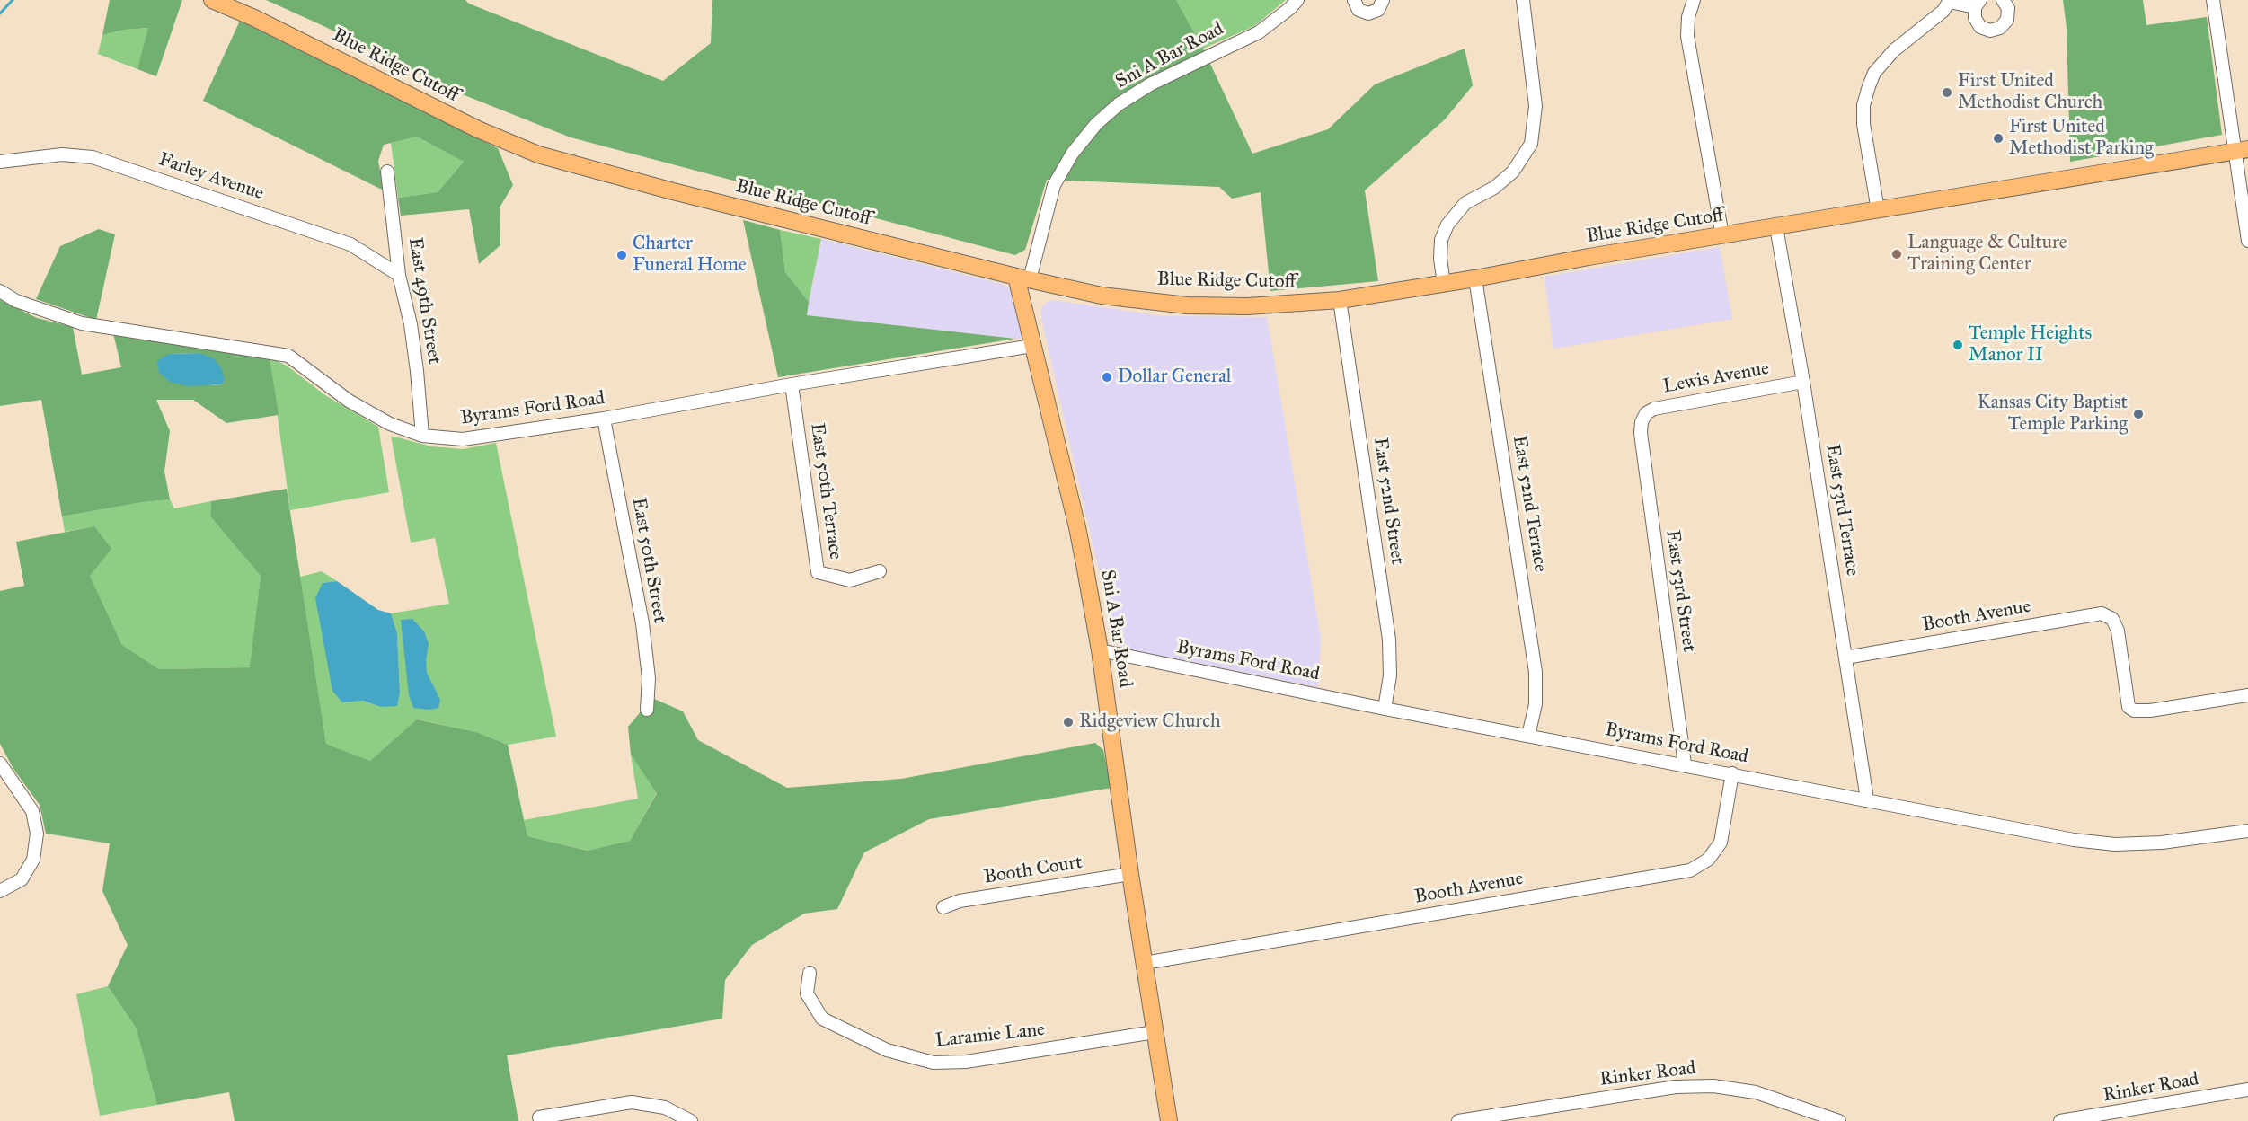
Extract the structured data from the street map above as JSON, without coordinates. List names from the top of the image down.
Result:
{
  "streets": {
    "main road": ["Sni A Bar Road", "Blue Ridge Cutoff"],
    "street": [
      "Farley Avenue",
      "East 49th Street",
      "Lewis Avenue",
      "Byrams Ford Road",
      "East 50th Terrace",
      "East 52nd Street",
      "East 52nd Terrace",
      "East 53rd Terrace",
      "East 50th Street",
      "East 53rd Street",
      "Booth Avenue",
      "Booth Court",
      "Laramie Lane",
      "Rinker Road"
    ]
  },
  "crossings": [
    ["Sni A Bar Road", "Blue Ridge Cutoff"],
    ["Sni A Bar Road", "Byrams Ford Road"],
    ["Sni A Bar Road", "Booth Avenue"],
    ["Sni A Bar Road", "Booth Court"],
    ["Sni A Bar Road", "Laramie Lane"],
    ["Blue Ridge Cutoff", "East 52nd Street"],
    ["Blue Ridge Cutoff", "East 52nd Terrace"],
    ["Blue Ridge Cutoff", "East 53rd Terrace"],
    ["Farley Avenue", "East 49th Street"],
    ["East 49th Street", "Byrams Ford Road"],
    ["Lewis Avenue", "East 53rd Terrace"],
    ["Lewis Avenue", "East 53rd Street"],
    ["Byrams Ford Road", "East 50th Terrace"],
    ["Byrams Ford Road", "East 52nd Street"],
    ["Byrams Ford Road", "East 52nd Terrace"],
    ["Byrams Ford Road", "East 53rd Terrace"],
    ["Byrams Ford Road", "East 50th Street"],
    ["Byrams Ford Road", "East 53rd Street"],
    ["Byrams Ford Road", "Booth Avenue"],
    ["East 53rd Terrace", "Booth Avenue"]
  ],
  "places": [
    "First United Methodist Church",
    "First United Methodist Parking",
    "Language & Culture Training Center",
    "Charter Funeral Home",
    "Temple Heights Manor II",
    "Dollar General",
    "Kansas City Baptist Temple Parking",
    "Ridgeview Church"
  ]
}
